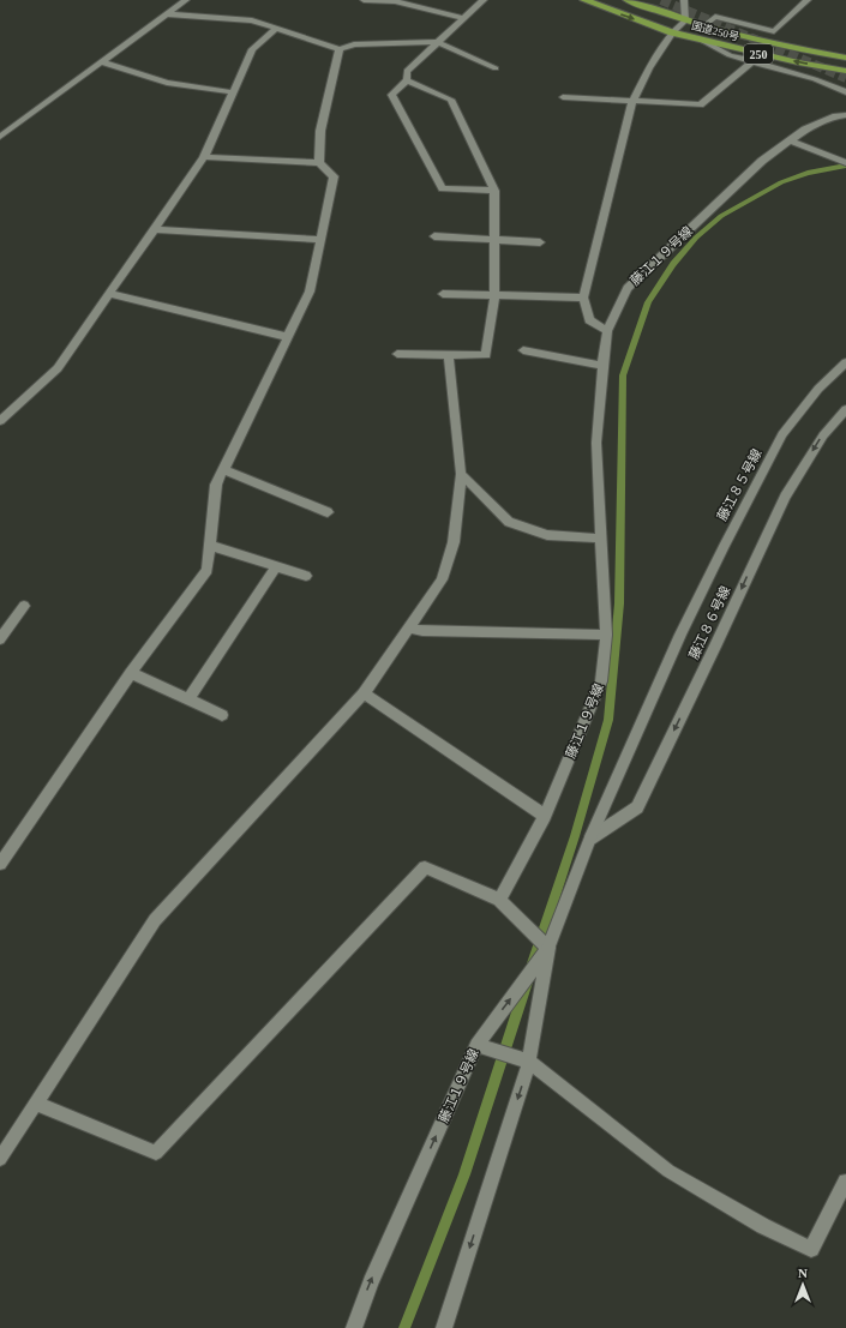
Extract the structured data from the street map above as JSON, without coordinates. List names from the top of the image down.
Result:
{
  "streets": {
    "highway": ["国道250号", "250"],
    "street": ["藤江１９号線", "藤江８５号線", "藤江８６号線"]
  },
  "crossings": [
    ["藤江１９号線", "藤江８５号線"],
    ["藤江８５号線", "藤江８６号線"]
  ],
  "one_way": ["藤江８６号線"],
  "north": "top"
}
